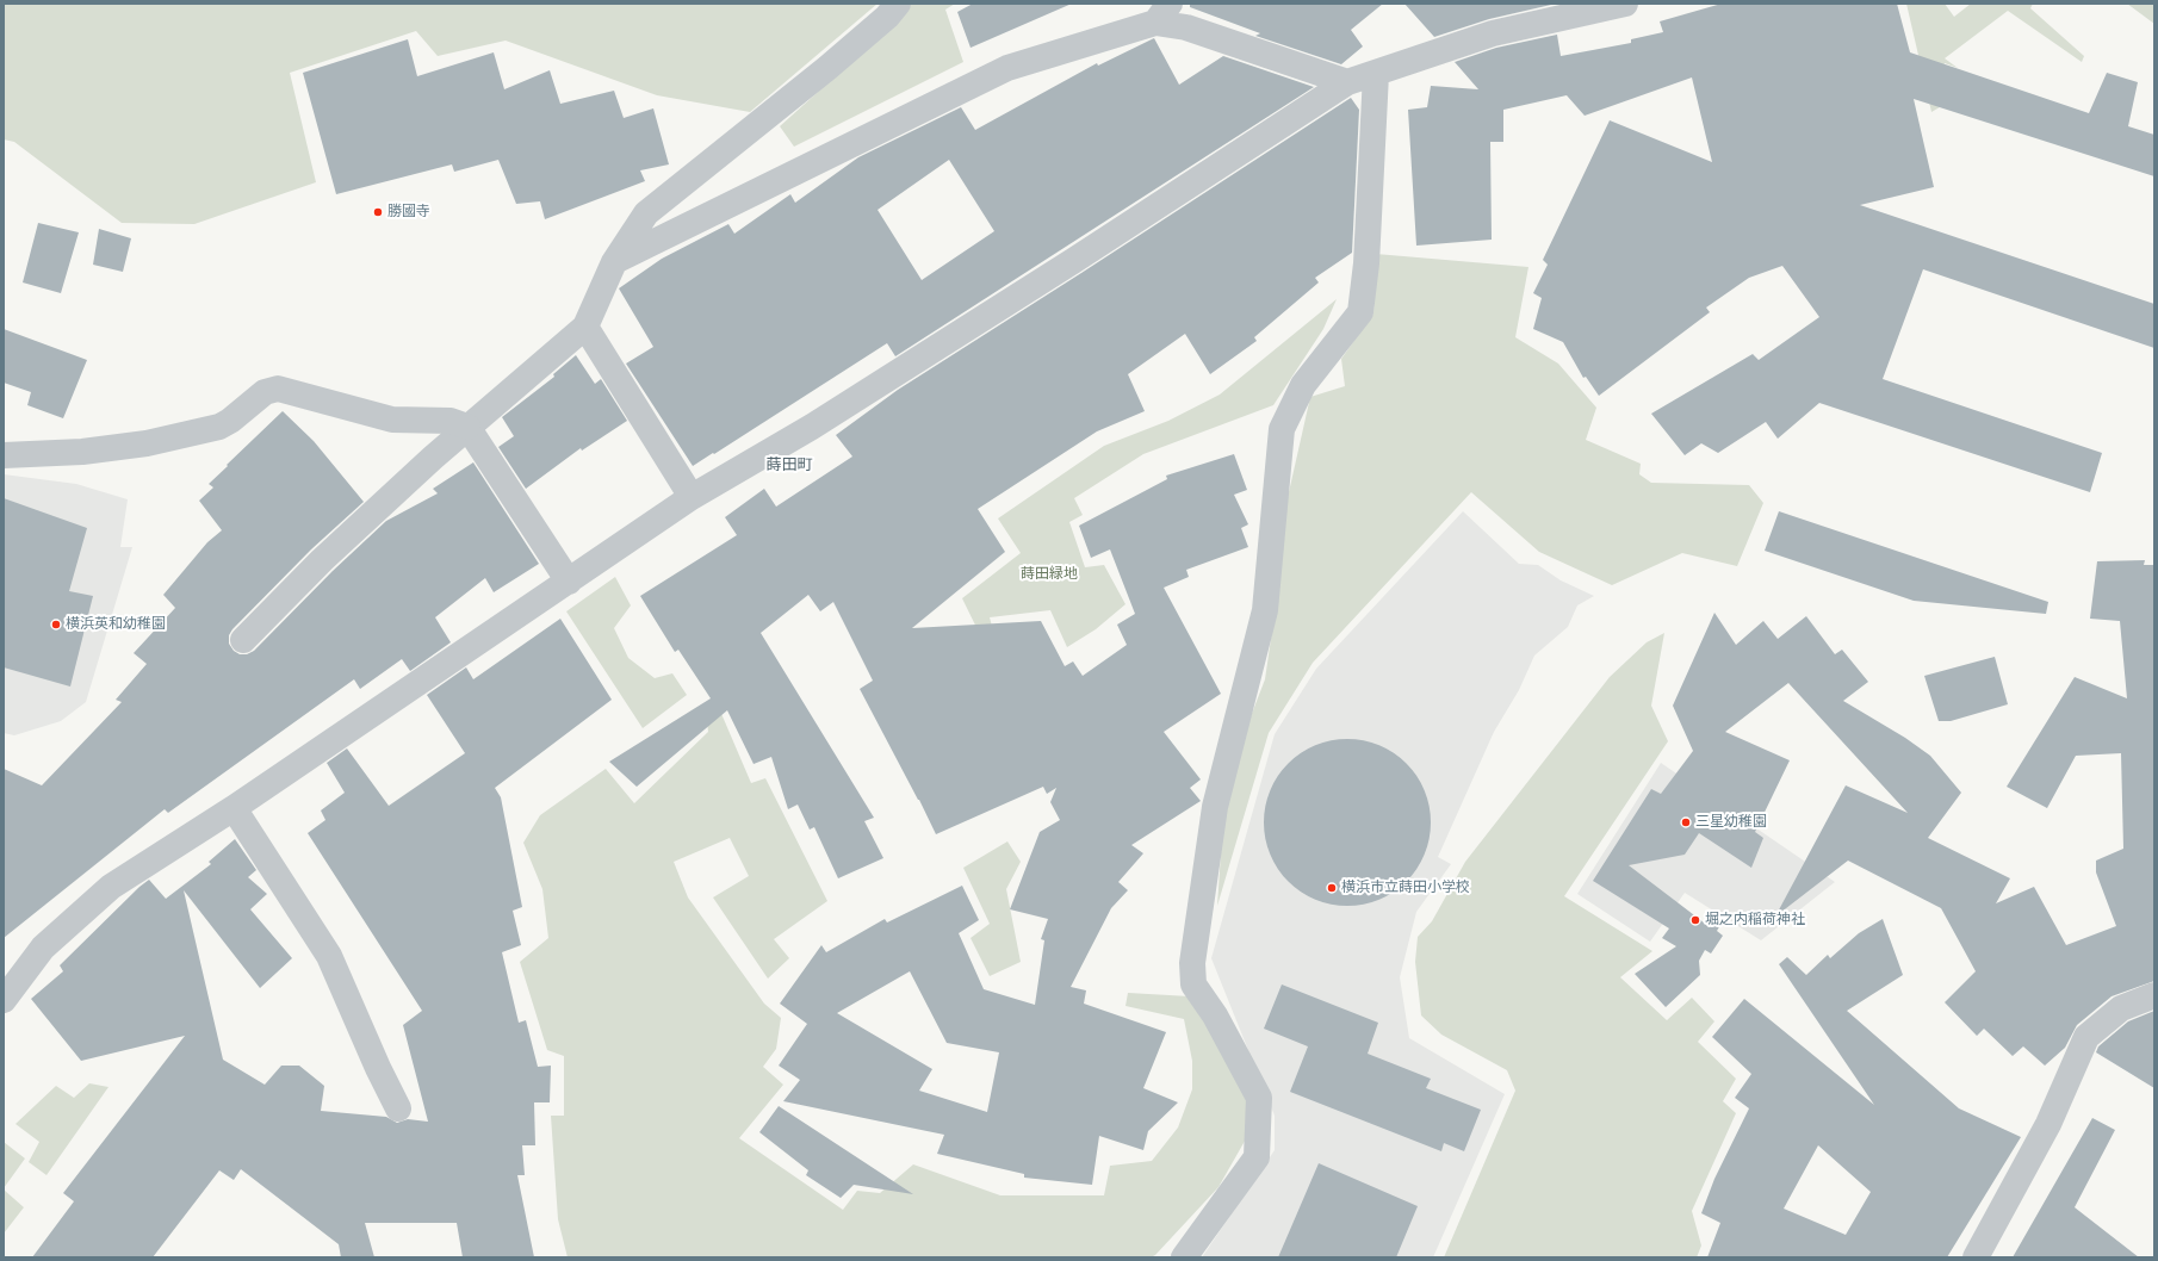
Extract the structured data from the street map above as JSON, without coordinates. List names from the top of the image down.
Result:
{
  "districts": ["蒔田町"],
  "parks": ["蒔田緑地"],
  "places": [
    "勝國寺",
    "横浜英和幼稚園",
    "三星幼稚園",
    "横浜市立蒔田小学校",
    "堀之内稲荷神社"
  ]
}
